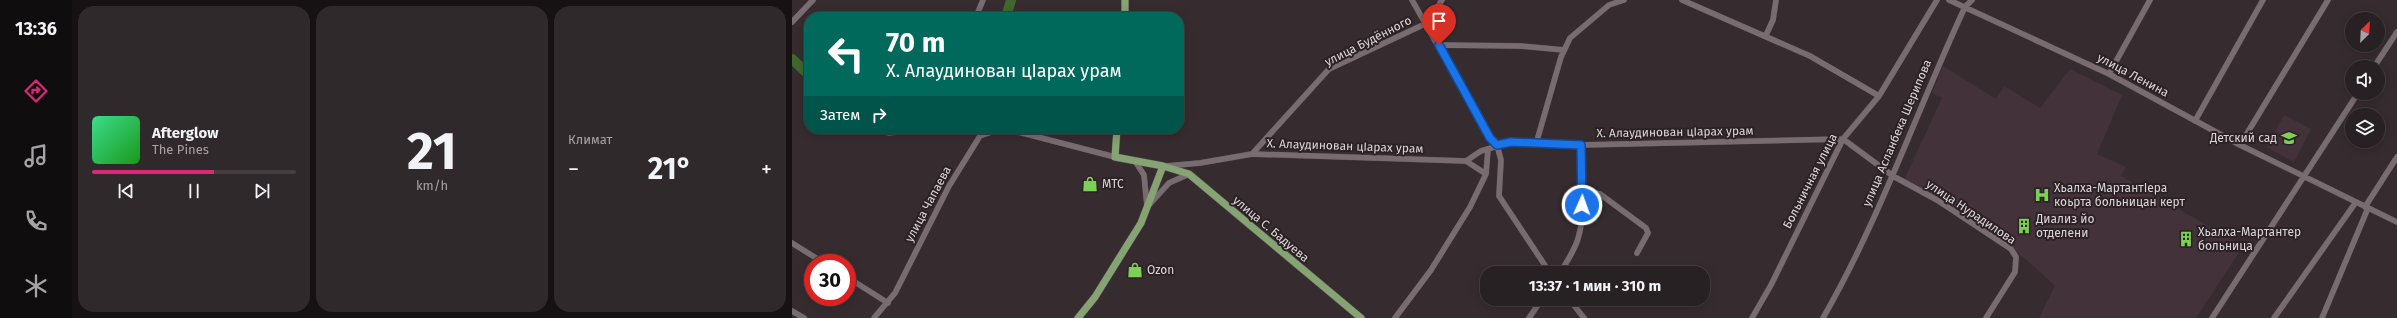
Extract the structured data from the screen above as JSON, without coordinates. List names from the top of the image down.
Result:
{
  "streets": {
    "main road": ["улица С. Бадуева"],
    "street": [
      "улица Будённого",
      "улица Ленина",
      "Х. Алаудинован цIарах урам",
      "улица Асланбека Шерипова",
      "Больничная улица",
      "улица Чапаева",
      "улица Нурадилова"
    ]
  },
  "crossings": [
    ["улица Будённого", "Х. Алаудинован цIарах урам"],
    ["улица Ленина", "улица Асланбека Шерипова"],
    ["Х. Алаудинован цIарах урам", "Больничная улица"],
    ["Х. Алаудинован цIарах урам", "улица С. Бадуева"],
    ["улица Асланбека Шерипова", "улица Нурадилова"]
  ],
  "places": {
    "school or university": ["Детский сад"],
    "shop": ["МТС", "Ozon"],
    "hospital": ["Хьалха-МартантIера коьрта больницан керт"],
    "building": ["Диализ йо отделени", "Хьалха-Мартантер больница"]
  },
  "north": "top right",
  "page": {
    "tabs": "13:36",
    "tile": [
      ["21", "km/h"],
      "Климат"
    ],
    "turn": ["70 m", "Х. Алаудинован цIарах урам"],
    "then": "Затем",
    "song": ["Afterglow", "The Pines"],
    "heat": ["−", "21°", "+"],
    "limit": "30",
    "trip": "13:37 · 1 мин · 310 m"
  }
}
